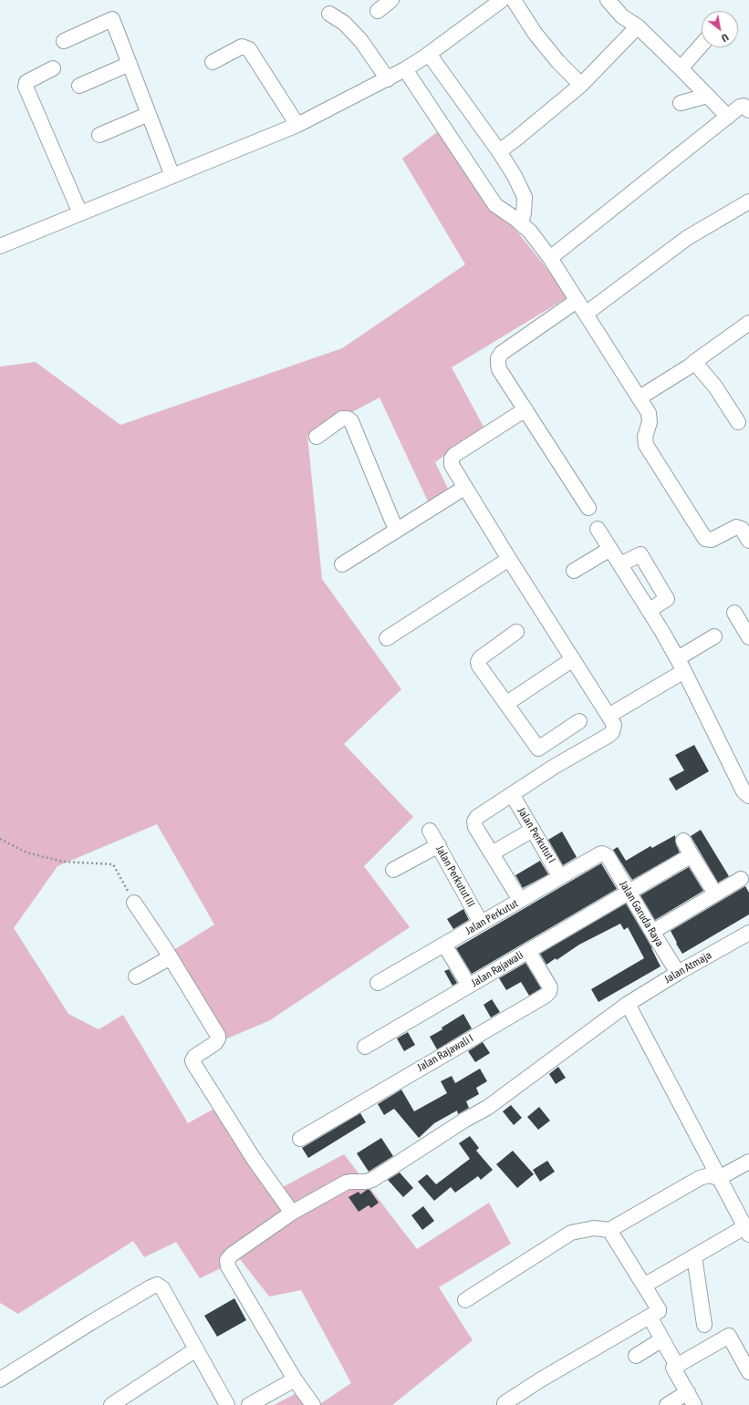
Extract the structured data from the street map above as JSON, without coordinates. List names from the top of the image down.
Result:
{
  "streets": {
    "street": [
      "Jalan Perkutut I",
      "Jalan Perkutut III",
      "Jalan Garuda Raya",
      "Jalan Perkutut",
      "Jalan Atmaja",
      "Jalan Rajawali",
      "Jalan Rajawali I"
    ]
  },
  "crossings": [
    ["Jalan Perkutut I", "Jalan Perkutut"],
    ["Jalan Perkutut III", "Jalan Perkutut"],
    ["Jalan Garuda Raya", "Jalan Perkutut"],
    ["Jalan Garuda Raya", "Jalan Atmaja"],
    ["Jalan Garuda Raya", "Jalan Rajawali"],
    ["Jalan Rajawali", "Jalan Rajawali I"]
  ],
  "north": "bottom right"
}
